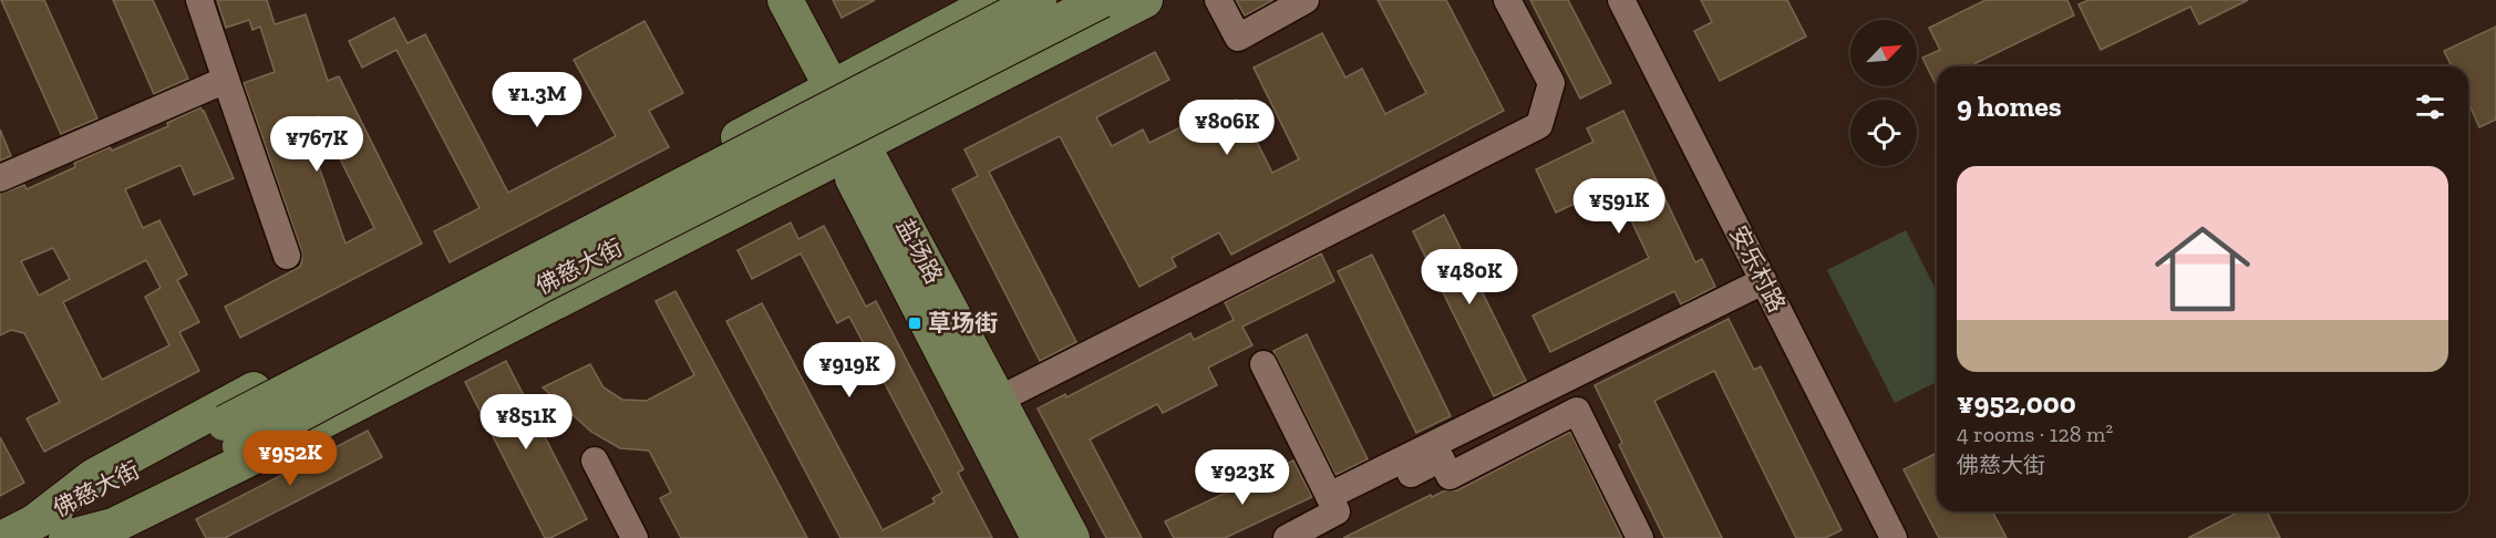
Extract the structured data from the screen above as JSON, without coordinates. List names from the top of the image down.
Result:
{
  "streets": {
    "main road": ["盐场路", "佛慈大街"],
    "street": ["安乐村路"]
  },
  "places": {
    "transit": ["草场街"]
  },
  "north": "top right",
  "page": {
    "heading": "9 homes",
    "price": [
      "¥1.3M",
      "¥806K",
      "¥767K",
      "¥591K",
      "¥480K",
      "¥919K",
      "¥851K",
      "¥952K",
      "¥923K"
    ],
    "list": [
      {
        "name": "¥952,000",
        "note": "4 rooms · 128 m² · 佛慈大街"
      }
    ]
  }
}
